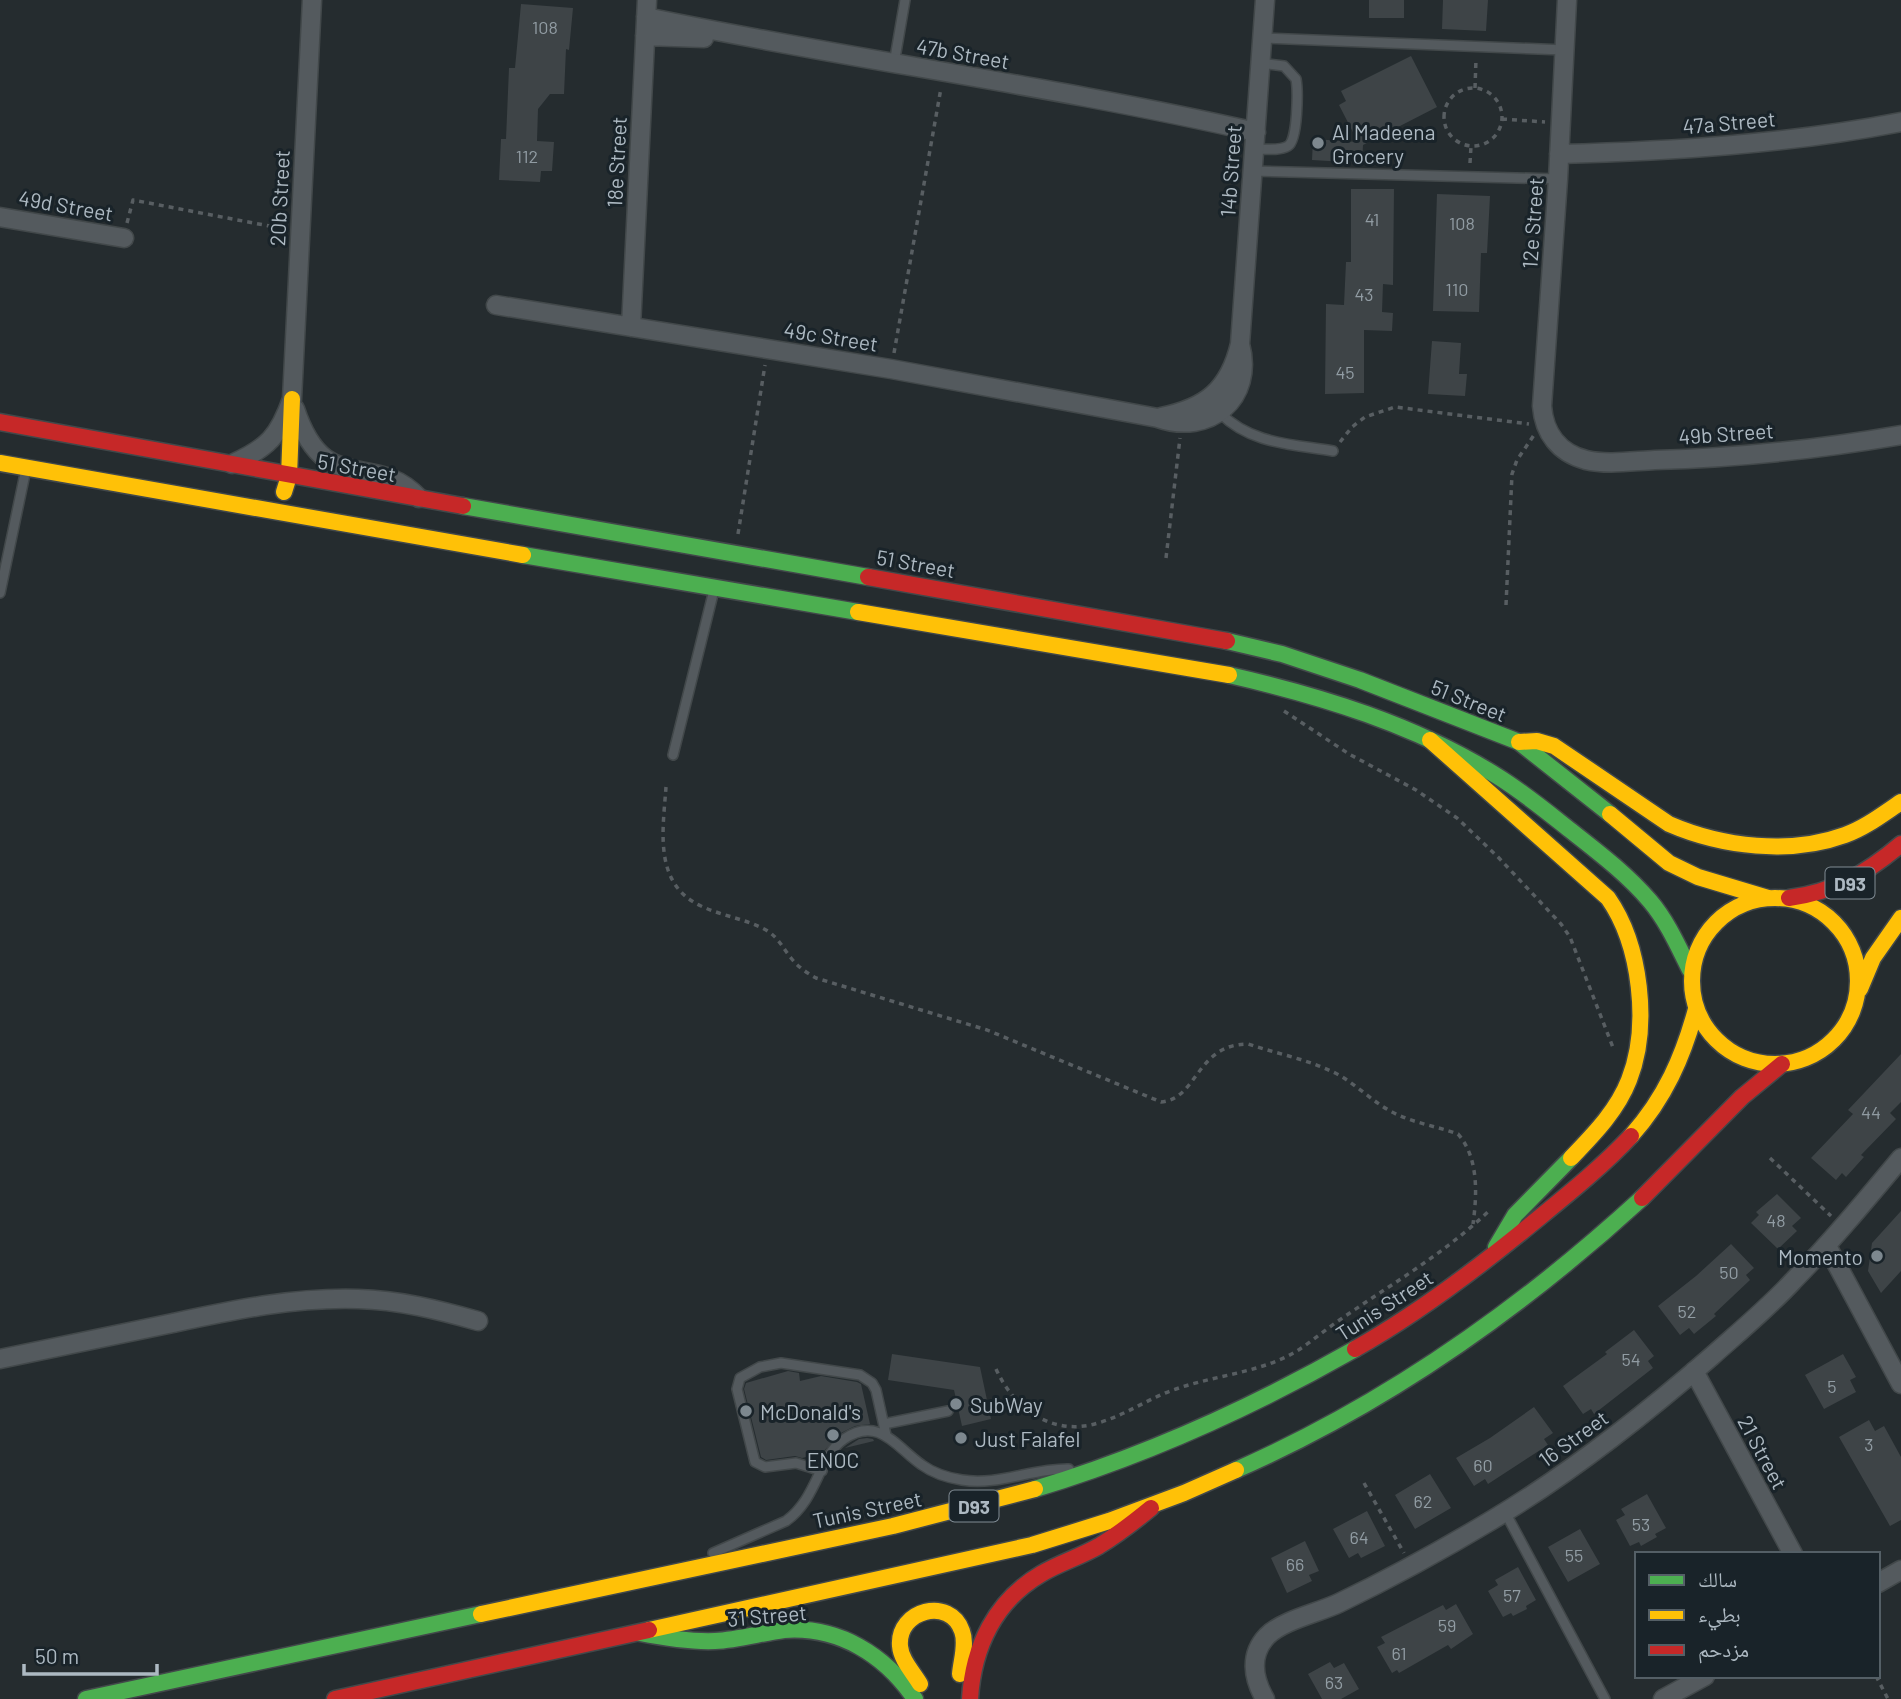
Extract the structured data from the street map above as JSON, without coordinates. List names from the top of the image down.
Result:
{
  "streets": {
    "main road": [
      "51 Street",
      "D93",
      "Tunis Street",
      "31 Street"
    ],
    "street": [
      "47b Street",
      "47a Street",
      "18e Street",
      "14b Street",
      "20b Street",
      "49d Street",
      "12e Street",
      "49c Street",
      "49b Street",
      "16 Street",
      "21 Street"
    ]
  },
  "crossings": [
    ["47b Street", "18e Street"],
    ["47b Street", "14b Street"],
    ["47a Street", "12e Street"],
    ["18e Street", "49c Street"],
    ["14b Street", "49c Street"],
    ["20b Street", "51 Street"],
    ["12e Street", "49b Street"],
    ["51 Street", "D93"],
    ["51 Street", "Tunis Street"],
    ["D93", "Tunis Street"],
    ["D93", "31 Street"],
    ["16 Street", "21 Street"]
  ],
  "places": [
    "Al Madeena Grocery",
    "Momento",
    "SubWay",
    "McDonald's",
    "ENOC",
    "Just Falafel"
  ],
  "house_numbers": [
    "108",
    "112",
    "41",
    "108",
    "110",
    "43",
    "45",
    "44",
    "48",
    "50",
    "52",
    "54",
    "5",
    "3",
    "60",
    "62",
    "53",
    "64",
    "55",
    "66",
    "57",
    "59",
    "61",
    "63"
  ],
  "legend": ["سالك", "بطيء", "مزدحم"],
  "scale_bar": "50 m"
}
